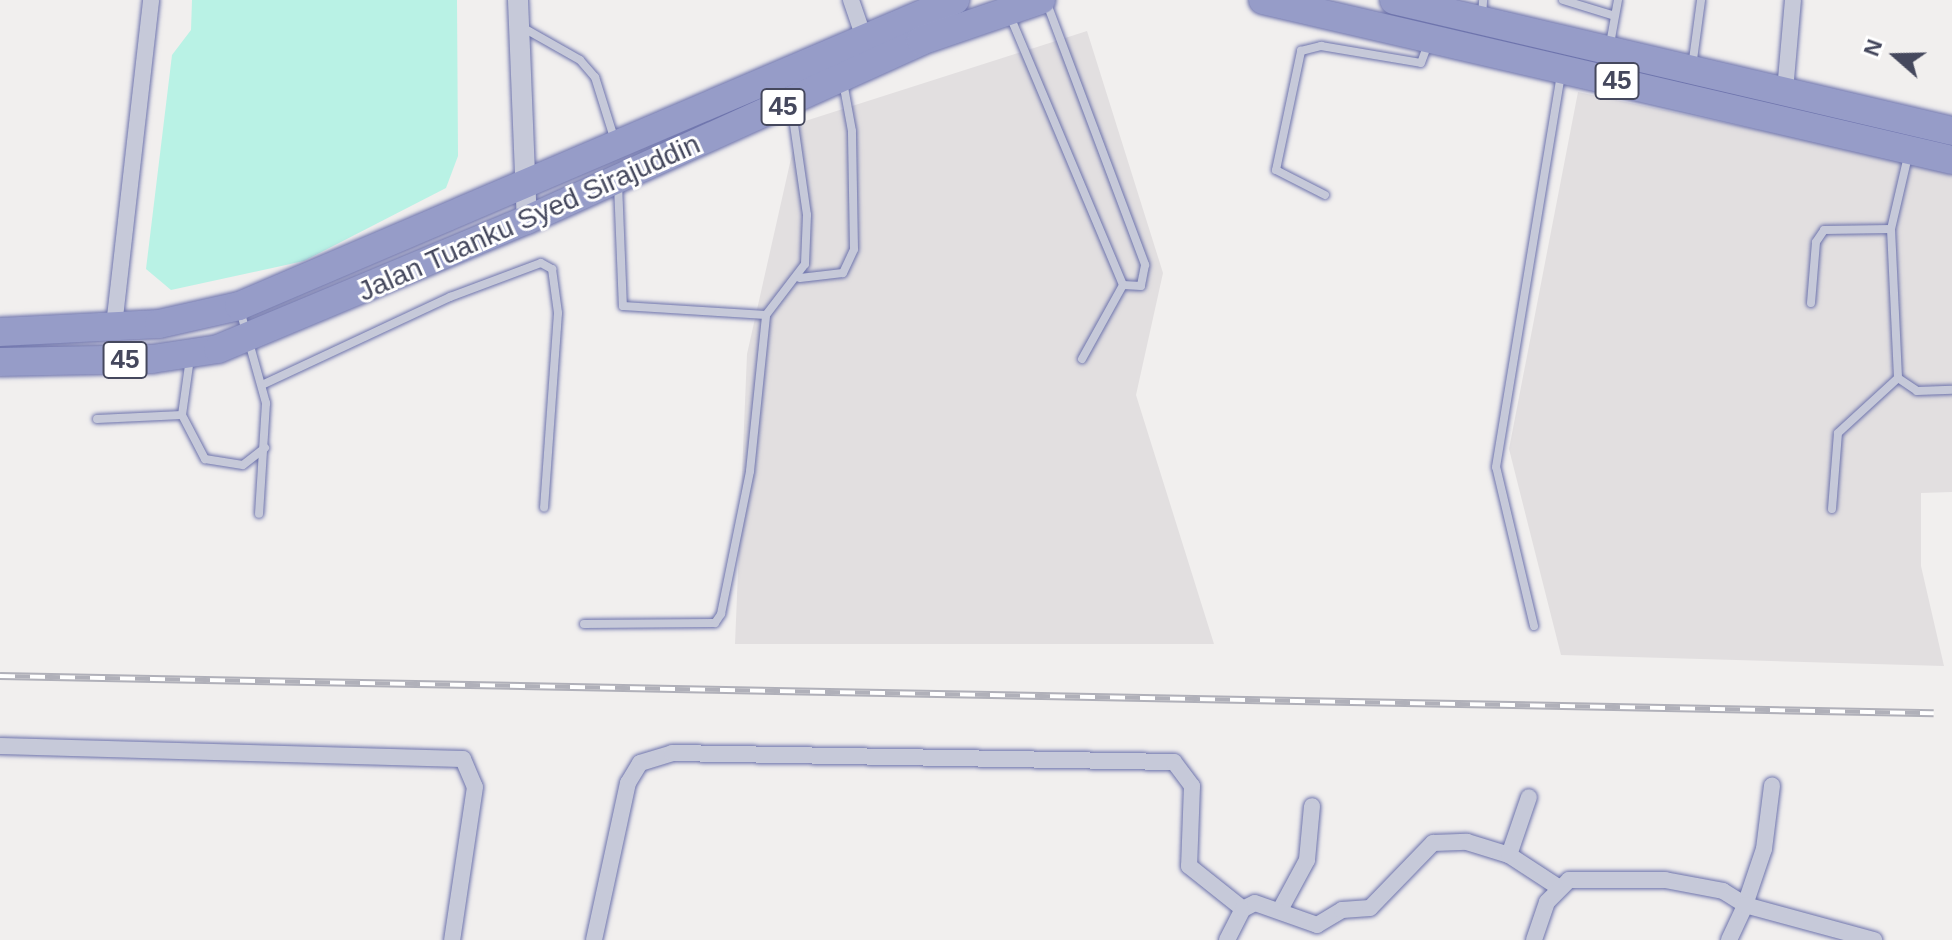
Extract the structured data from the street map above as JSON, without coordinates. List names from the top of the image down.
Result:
{
  "streets": {
    "highway": ["45", "Jalan Tuanku Syed Sirajuddin"]
  },
  "north": "left"
}
